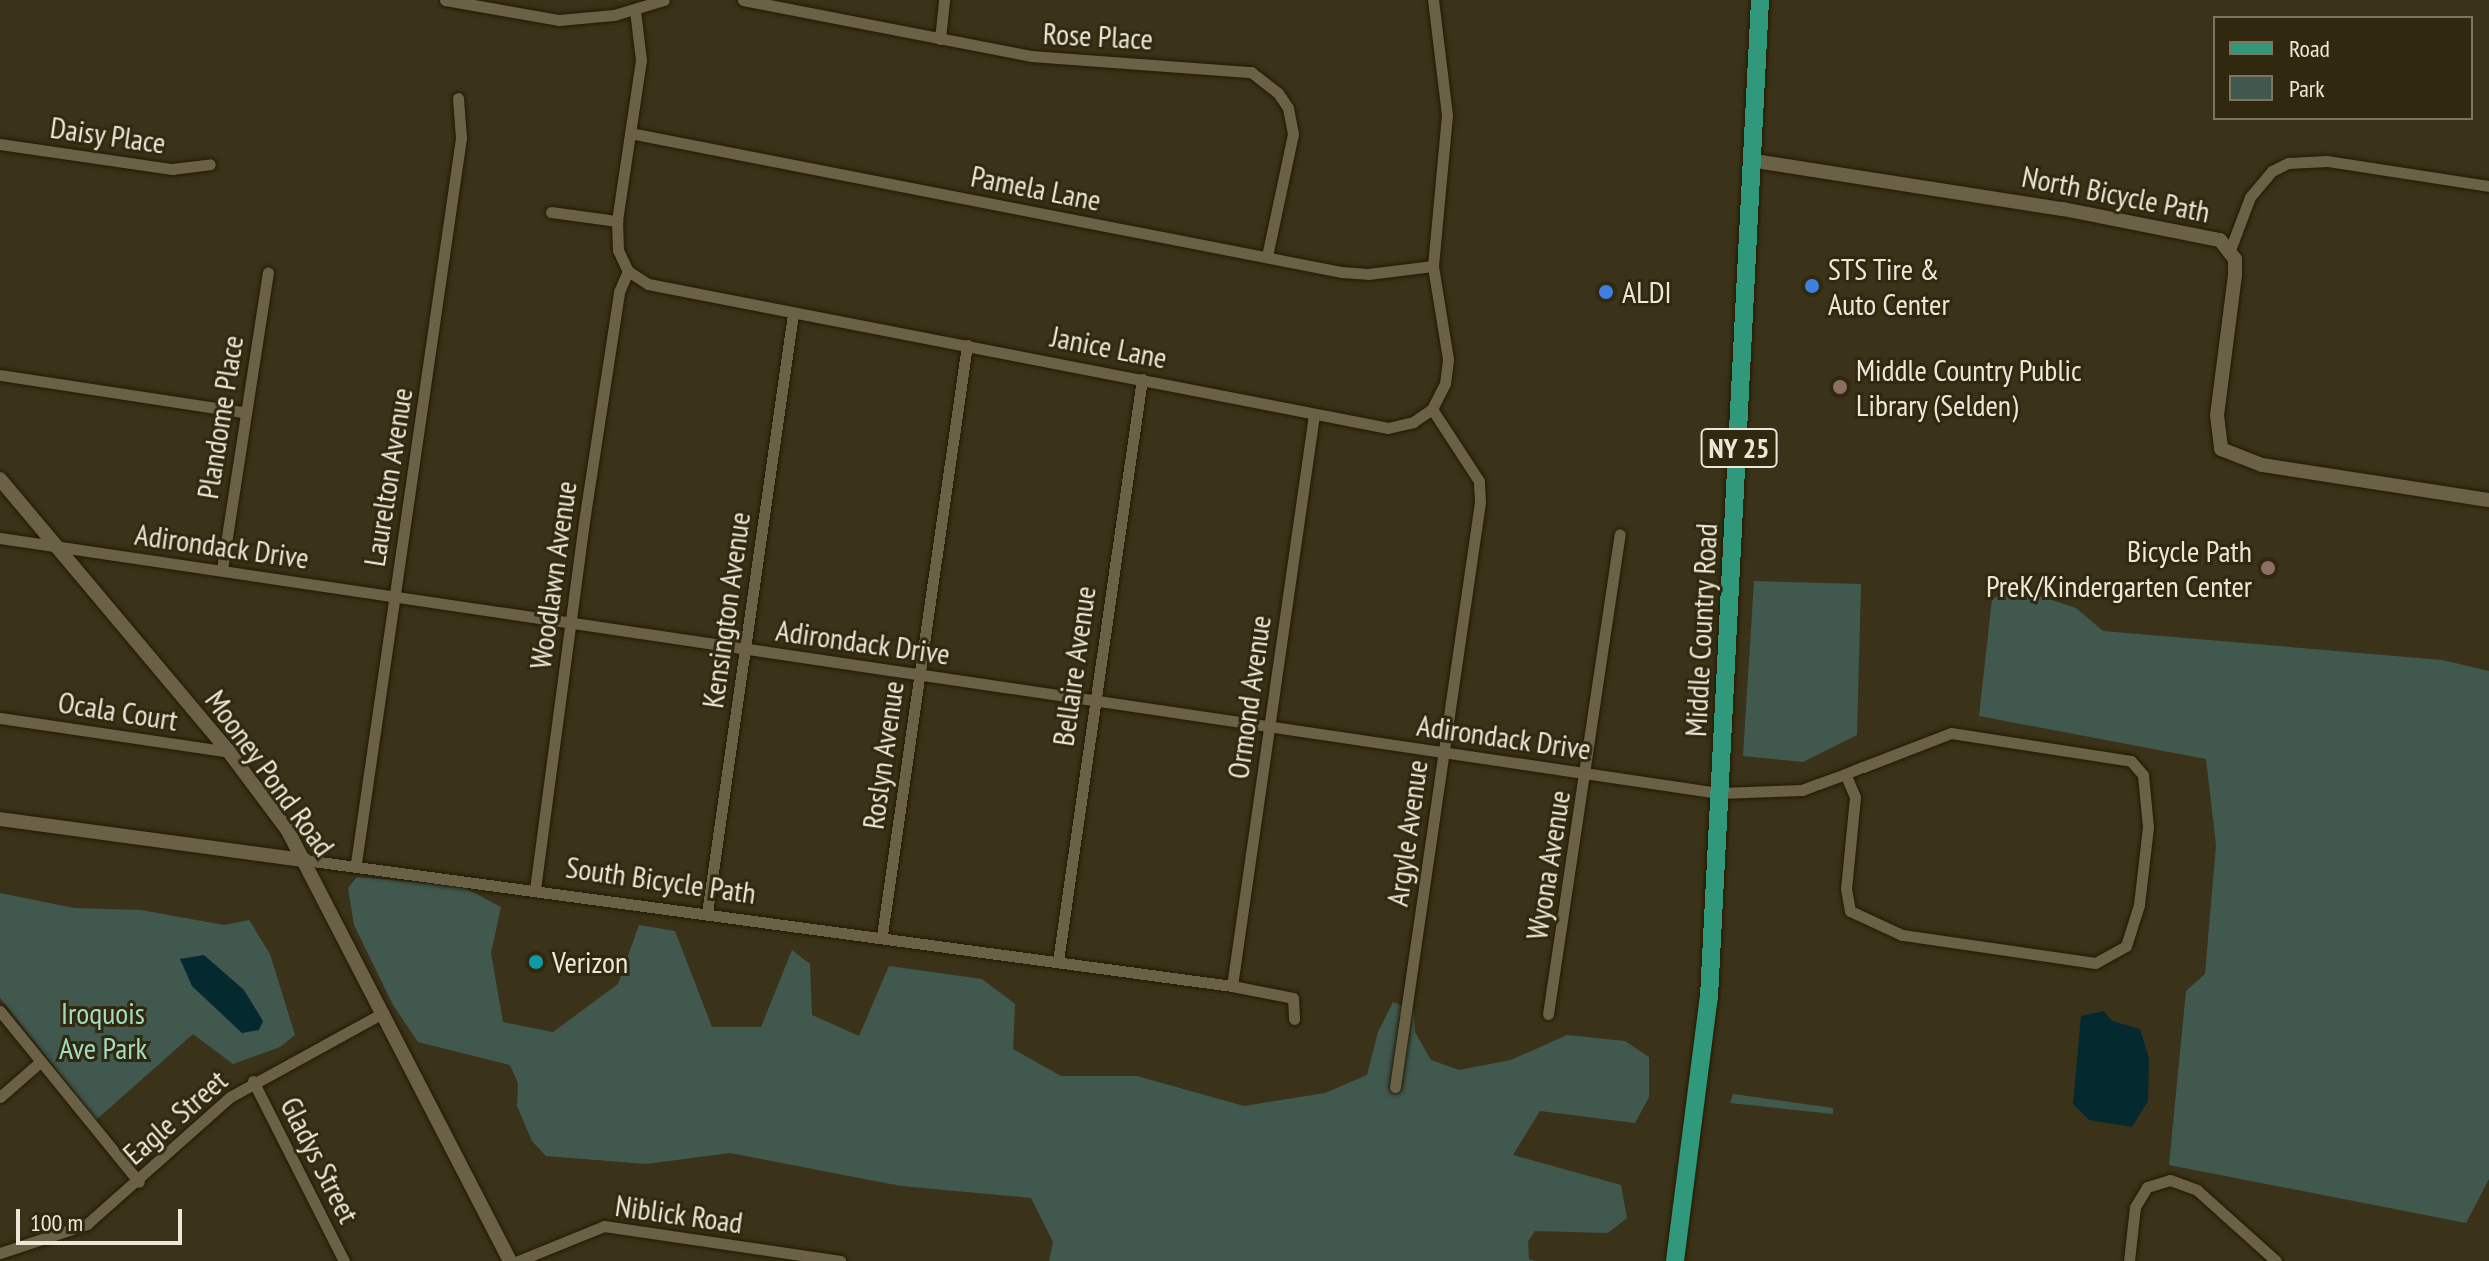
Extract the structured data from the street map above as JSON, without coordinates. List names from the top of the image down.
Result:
{
  "streets": {
    "main road": ["NY 25", "Middle Country Road"],
    "street": [
      "Rose Place",
      "Daisy Place",
      "Pamela Lane",
      "North Bicycle Path",
      "Janice Lane",
      "Plandome Place",
      "Laurelton Avenue",
      "Adirondack Drive",
      "Woodlawn Avenue",
      "Kensington Avenue",
      "Bellaire Avenue",
      "Ormond Avenue",
      "Ocala Court",
      "Roslyn Avenue",
      "Mooney Pond Road",
      "Argyle Avenue",
      "Wyona Avenue",
      "South Bicycle Path",
      "Eagle Street",
      "Gladys Street",
      "Niblick Road"
    ]
  },
  "crossings": [
    ["Rose Place", "Pamela Lane"],
    ["North Bicycle Path", "Middle Country Road"],
    ["Janice Lane", "Woodlawn Avenue"],
    ["Janice Lane", "Kensington Avenue"],
    ["Janice Lane", "Bellaire Avenue"],
    ["Janice Lane", "Ormond Avenue"],
    ["Janice Lane", "Roslyn Avenue"],
    ["Janice Lane", "Argyle Avenue"],
    ["Plandome Place", "Adirondack Drive"],
    ["Laurelton Avenue", "Adirondack Drive"],
    ["Laurelton Avenue", "South Bicycle Path"],
    ["Adirondack Drive", "Woodlawn Avenue"],
    ["Adirondack Drive", "Kensington Avenue"],
    ["Adirondack Drive", "Middle Country Road"],
    ["Adirondack Drive", "Bellaire Avenue"],
    ["Adirondack Drive", "Ormond Avenue"],
    ["Adirondack Drive", "Roslyn Avenue"],
    ["Adirondack Drive", "Mooney Pond Road"],
    ["Adirondack Drive", "Argyle Avenue"],
    ["Adirondack Drive", "Wyona Avenue"],
    ["Woodlawn Avenue", "South Bicycle Path"],
    ["Kensington Avenue", "South Bicycle Path"],
    ["Bellaire Avenue", "South Bicycle Path"],
    ["Ormond Avenue", "South Bicycle Path"],
    ["Ocala Court", "Mooney Pond Road"],
    ["Roslyn Avenue", "South Bicycle Path"],
    ["Mooney Pond Road", "South Bicycle Path"],
    ["Mooney Pond Road", "Eagle Street"],
    ["Eagle Street", "Gladys Street"]
  ],
  "parks": ["Iroquois Ave Park"],
  "places": [
    "STS Tire & Auto Center",
    "ALDI",
    "Middle Country Public Library (Selden)",
    "Bicycle Path PreK/Kindergarten Center",
    "Verizon"
  ],
  "legend": ["Road", "Park"],
  "scale_bar": "100 m"
}
